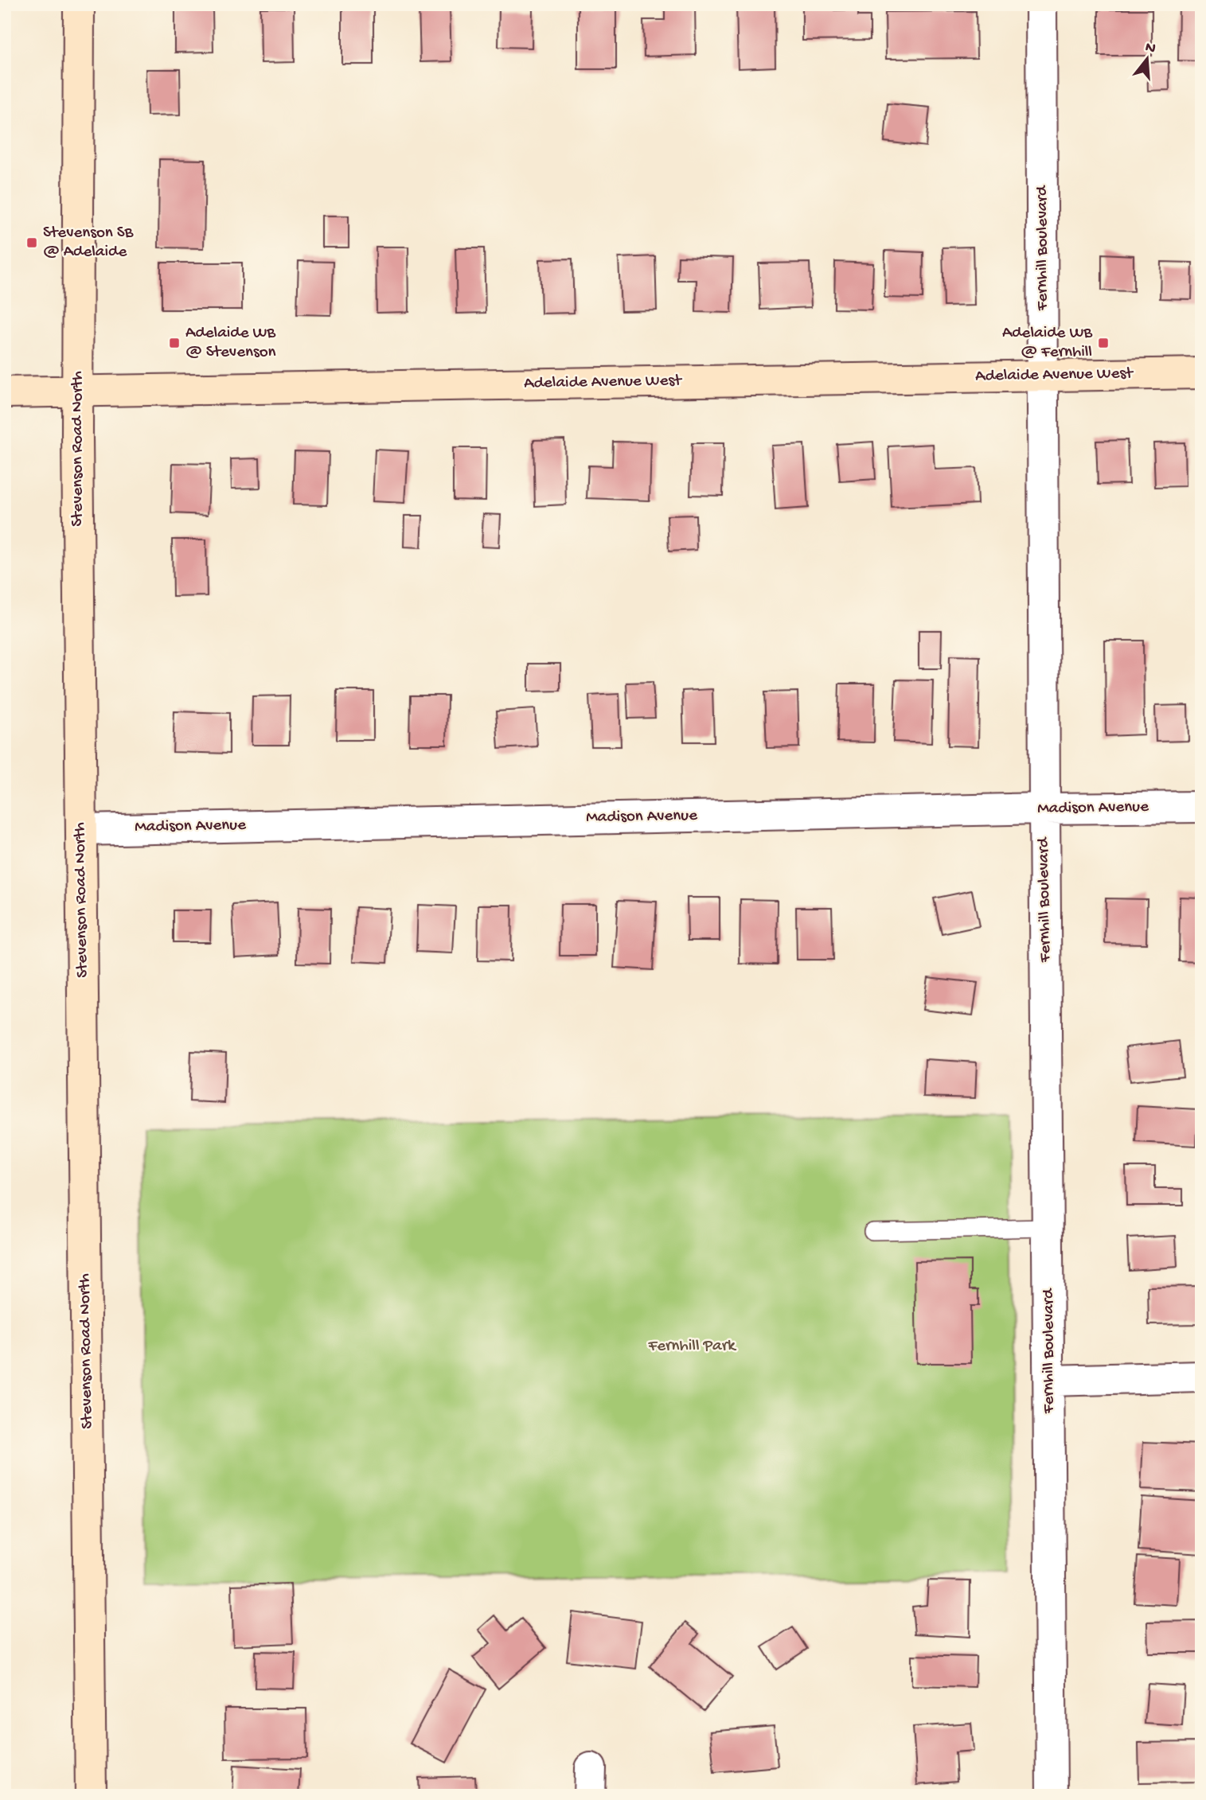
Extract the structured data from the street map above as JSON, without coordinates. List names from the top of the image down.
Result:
{
  "streets": {
    "main road": ["Adelaide Avenue West", "Stevenson Road North"],
    "street": ["Fernhill Boulevard", "Madison Avenue"]
  },
  "crossings": [
    ["Fernhill Boulevard", "Adelaide Avenue West"],
    ["Fernhill Boulevard", "Madison Avenue"],
    ["Adelaide Avenue West", "Stevenson Road North"],
    ["Stevenson Road North", "Madison Avenue"]
  ],
  "parks": ["Fernhill Park"],
  "places": {
    "transit": ["Stevenson SB @ Adelaide", "Adelaide WB @ Stevenson", "Adelaide WB @ Fernhill"]
  },
  "north": "top"
}
